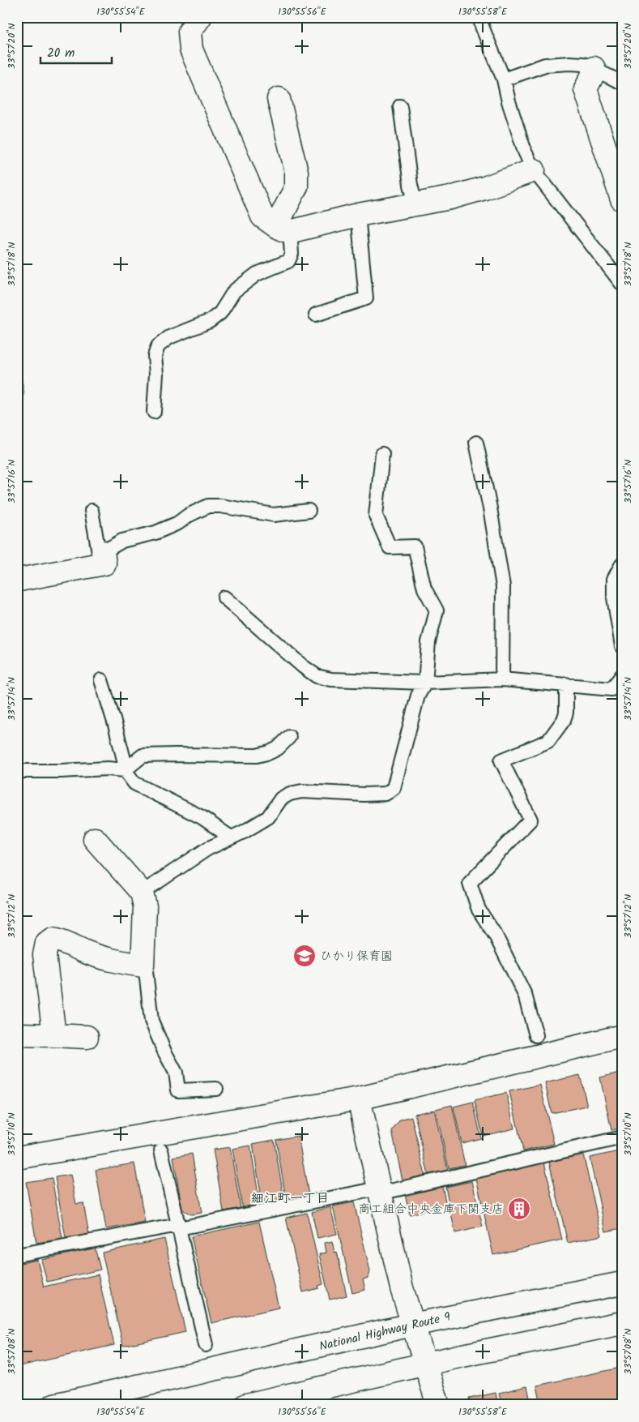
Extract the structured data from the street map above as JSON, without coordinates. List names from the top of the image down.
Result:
{
  "streets": {
    "main road": ["National Highway Route 9"]
  },
  "districts": ["細江町一丁目"],
  "places": {
    "school or university": ["ひかり保育園"],
    "building": ["商工組合中央金庫下関支店"]
  },
  "scale_bar": "20 m",
  "coordinates": [
    "130°55'54\"E",
    "130°55'56\"E",
    "130°55'58\"E",
    "33°57'20\"N",
    "33°57'18\"N",
    "33°57'16\"N",
    "33°57'14\"N",
    "33°57'12\"N",
    "33°57'10\"N",
    "33°57'08\"N"
  ]
}
